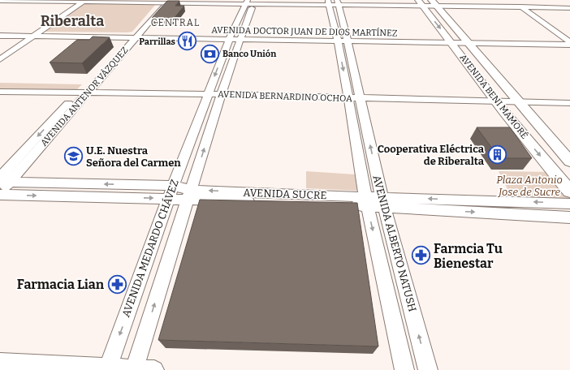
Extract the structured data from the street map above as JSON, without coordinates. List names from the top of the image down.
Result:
{
  "streets": {
    "street": [
      "AVENIDA DOCTOR JUAN DE DIOS MARTÍNEZ",
      "AVENIDA ANTENOR VÁZQUEZ",
      "AVENIDA BERNARDINO OCHOA",
      "AVENIDA BENI MAMORÉ",
      "AVENIDA SUCRE",
      "AVENIDA ALBERTO NATUSH",
      "AVENIDA MEDARDO CHÁVEZ"
    ]
  },
  "crossings": [
    ["AVENIDA DOCTOR JUAN DE DIOS MARTÍNEZ", "AVENIDA ANTENOR VÁZQUEZ"],
    ["AVENIDA DOCTOR JUAN DE DIOS MARTÍNEZ", "AVENIDA BENI MAMORÉ"],
    ["AVENIDA DOCTOR JUAN DE DIOS MARTÍNEZ", "AVENIDA ALBERTO NATUSH"],
    ["AVENIDA DOCTOR JUAN DE DIOS MARTÍNEZ", "AVENIDA MEDARDO CHÁVEZ"],
    ["AVENIDA ANTENOR VÁZQUEZ", "AVENIDA BERNARDINO OCHOA"],
    ["AVENIDA ANTENOR VÁZQUEZ", "AVENIDA SUCRE"],
    ["AVENIDA BERNARDINO OCHOA", "AVENIDA BENI MAMORÉ"],
    ["AVENIDA BERNARDINO OCHOA", "AVENIDA ALBERTO NATUSH"],
    ["AVENIDA BERNARDINO OCHOA", "AVENIDA MEDARDO CHÁVEZ"],
    ["AVENIDA SUCRE", "AVENIDA ALBERTO NATUSH"],
    ["AVENIDA SUCRE", "AVENIDA MEDARDO CHÁVEZ"]
  ],
  "districts": ["Riberalta", "CENTRAL"],
  "parks": ["Plaza Antonio Jose de Sucre"],
  "places": {
    "restaurant": ["Parrillas"],
    "bank": ["Banco Unión"],
    "building": ["Cooperativa Eléctrica de Riberalta"],
    "school or university": ["U.E. Nuestra Señora del Carmen"],
    "pharmacy": ["Farmcia Tu Bienestar", "Farmacia Lian"]
  }
}
